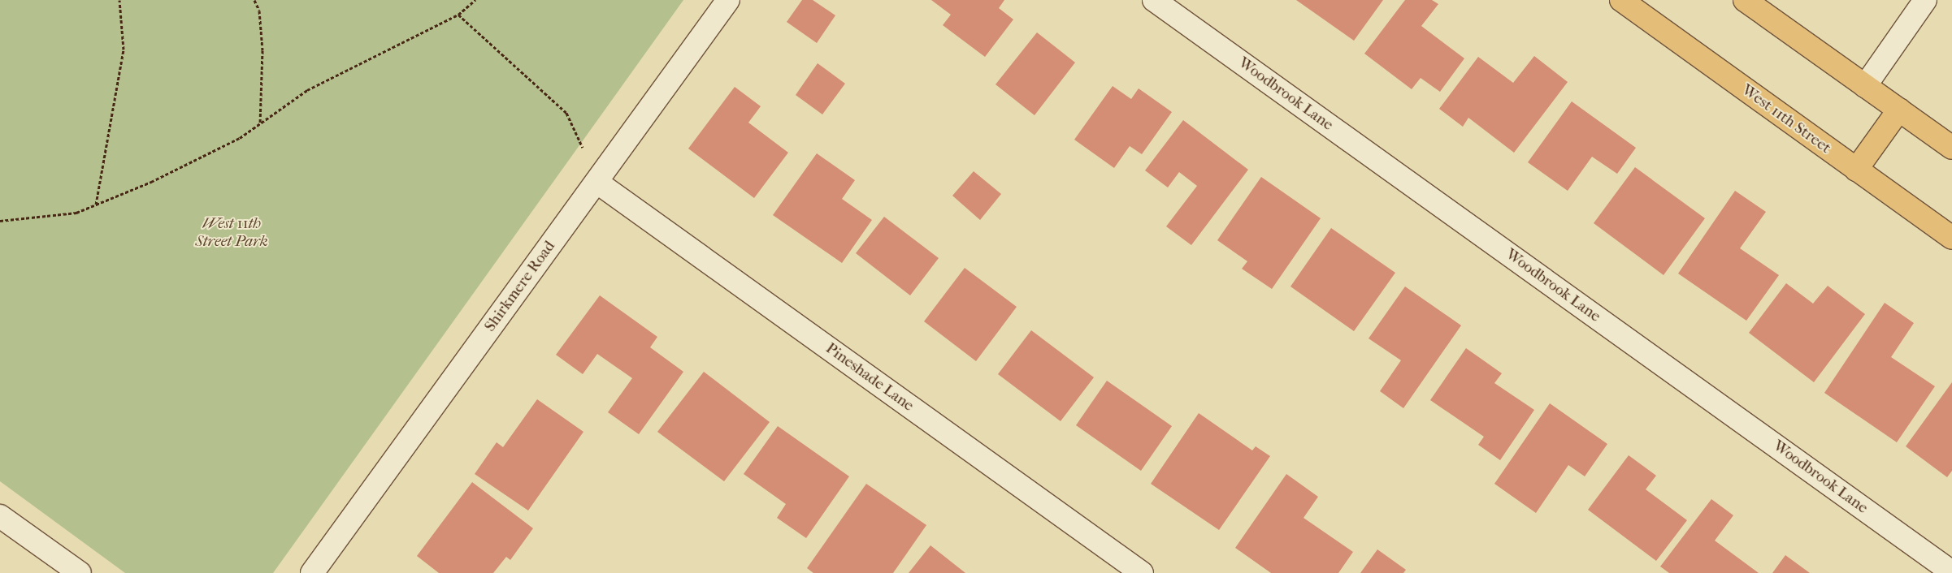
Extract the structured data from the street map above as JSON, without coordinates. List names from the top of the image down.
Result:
{
  "streets": {
    "main road": ["West 11th Street"],
    "street": ["Woodbrook Lane", "Shirkmere Road", "Pineshade Lane"]
  },
  "crossings": [
    ["Shirkmere Road", "Pineshade Lane"]
  ],
  "parks": ["West 11th Street Park"]
}
